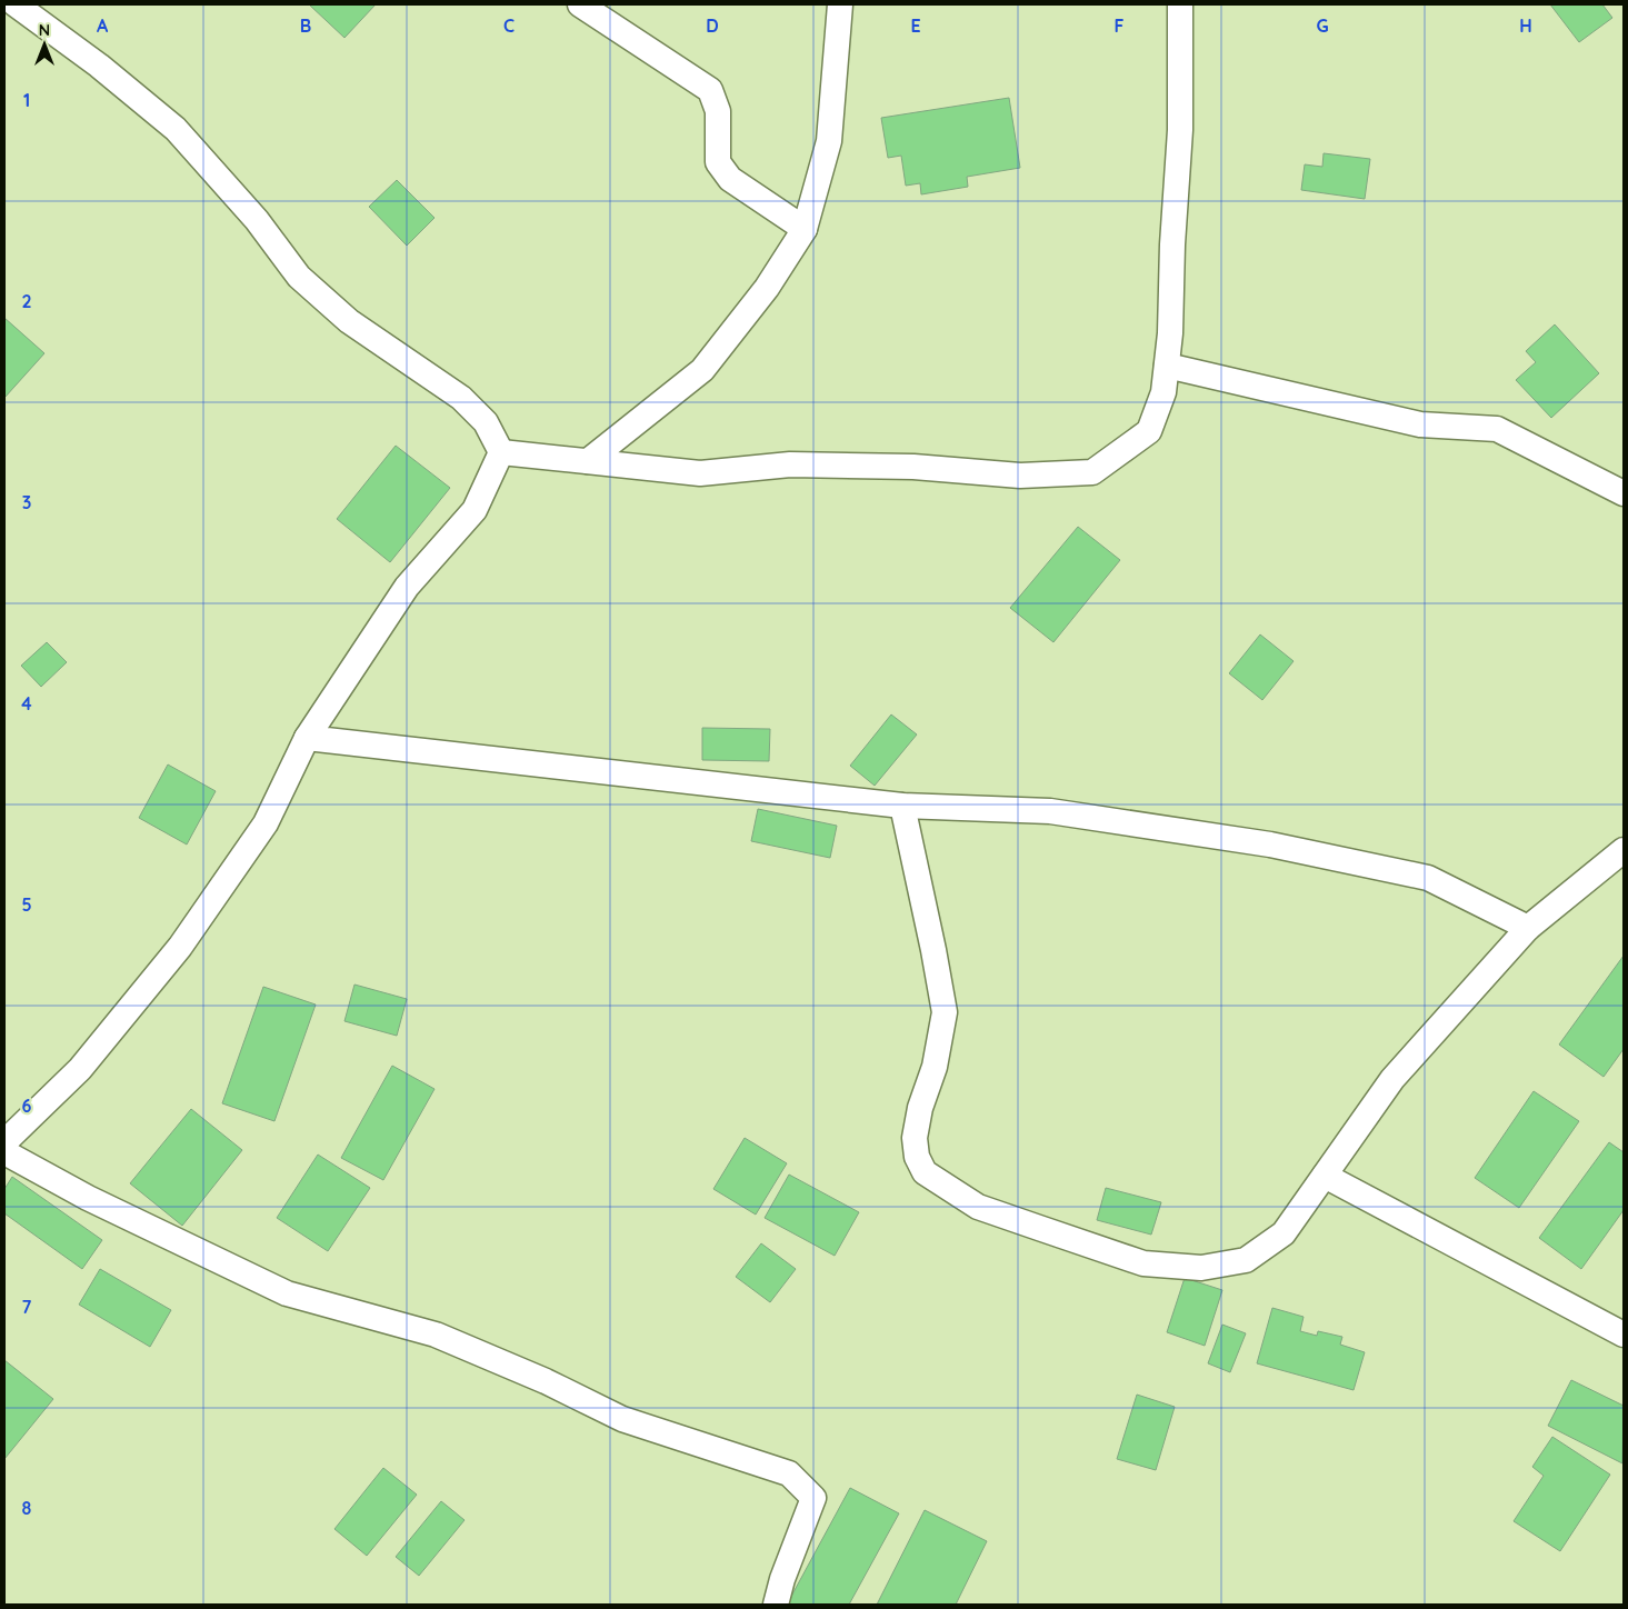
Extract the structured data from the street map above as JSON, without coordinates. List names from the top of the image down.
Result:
{
  "north": "top",
  "grid": {
    "columns": [
      "A",
      "B",
      "C",
      "D",
      "E",
      "F",
      "G",
      "H"
    ],
    "rows": [
      "1",
      "2",
      "3",
      "4",
      "5",
      "6",
      "7",
      "8"
    ]
  }
}
